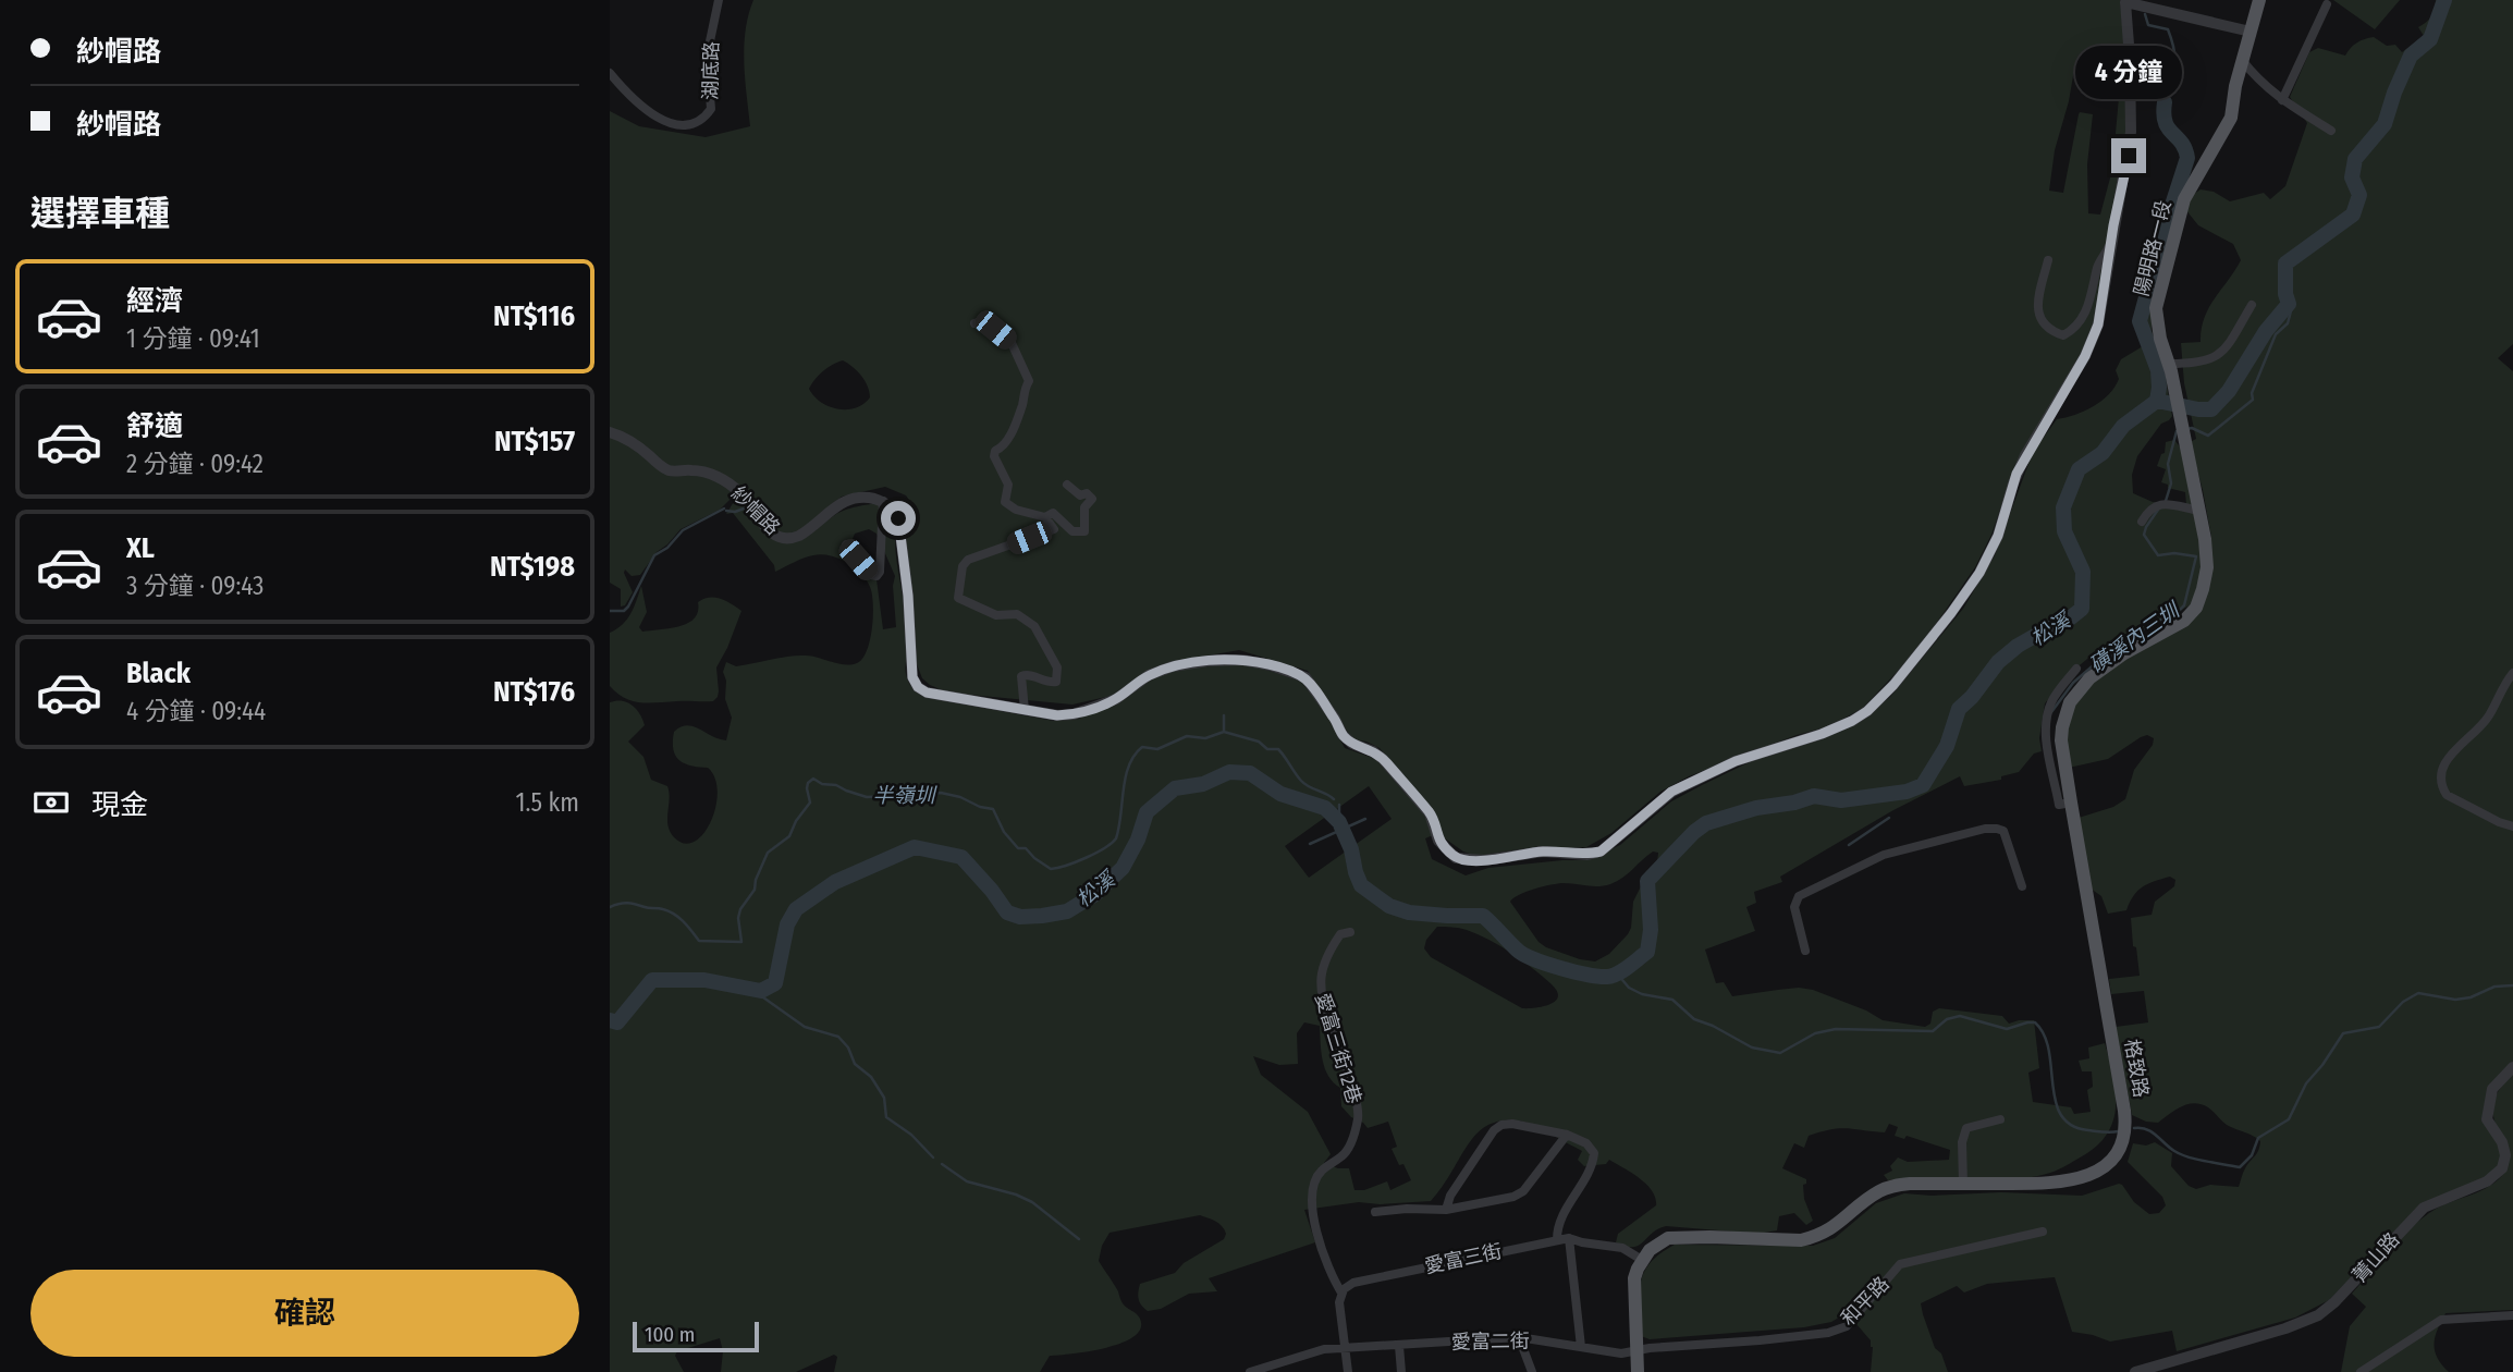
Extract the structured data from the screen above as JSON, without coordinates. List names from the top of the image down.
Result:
{
  "streets": {
    "main road": ["陽明路一段", "格致路"],
    "street": [
      "湖底路",
      "紗帽路",
      "愛富三街12巷",
      "菁山路",
      "愛富三街",
      "和平路",
      "愛富二街"
    ]
  },
  "crossings": [
    ["陽明路一段", "格致路"],
    ["愛富三街12巷", "愛富三街"],
    ["格致路", "愛富三街"],
    ["和平路", "愛富二街"]
  ],
  "water": ["松溪", "磺溪內三圳", "半嶺圳"],
  "scale_bar": "100 m",
  "page": {
    "banner": ["紗帽路", "紗帽路"],
    "bubble": "4 分鐘",
    "heading": "選擇車種",
    "list": [
      {
        "name": "經濟",
        "note": "1 分鐘 · 09:41",
        "value": "NT$116"
      },
      {
        "name": "舒適",
        "note": "2 分鐘 · 09:42",
        "value": "NT$157"
      },
      {
        "name": "XL",
        "note": "3 分鐘 · 09:43",
        "value": "NT$198"
      },
      {
        "name": "Black",
        "note": "4 分鐘 · 09:44",
        "value": "NT$176"
      }
    ],
    "pay": ["現金", "1.5 km"],
    "buttons": "確認",
    "scale": "100 m"
  }
}
